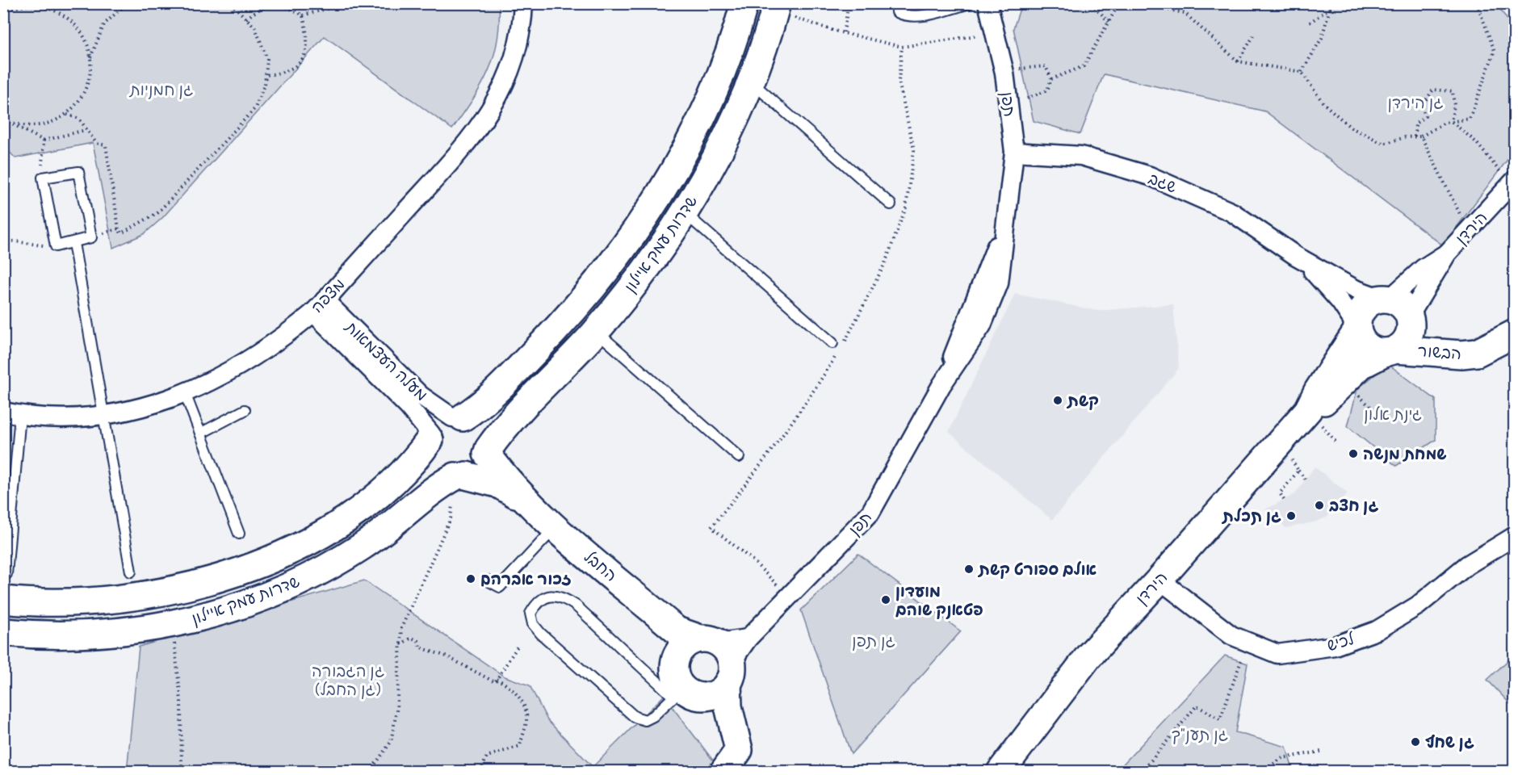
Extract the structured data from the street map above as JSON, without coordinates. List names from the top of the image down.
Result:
{
  "streets": {
    "main road": [
      "הירדן",
      "שדרות עמק איילון",
      "הבשור",
      "החבל"
    ],
    "street": [
      "תפן",
      "שגב",
      "מצפה",
      "מעלה העצמאות",
      "לכיש"
    ]
  },
  "crossings": [
    ["תפן", "שגב"],
    ["תפן", "החבל"],
    ["שגב", "הירדן"],
    ["שגב", "הבשור"],
    ["הירדן", "הבשור"],
    ["הירדן", "לכיש"],
    ["שדרות עמק איילון", "מעלה העצמאות"],
    ["שדרות עמק איילון", "החבל"],
    ["מצפה", "מעלה העצמאות"],
    ["מעלה העצמאות", "החבל"]
  ],
  "parks": [
    "גן חמניות",
    "גן הירדן",
    "גינת אלון",
    "גן תפן",
    "גן הגבורה (גן החבל)",
    "גן תענ\"ך"
  ],
  "places": [
    "קשת",
    "שמחת מנשה",
    "גן חצב",
    "גן תכלת",
    "אולם ספורט קשת",
    "זכור אברהם",
    "מועדון פטאנק שוהם",
    "גן שחף"
  ]
}
